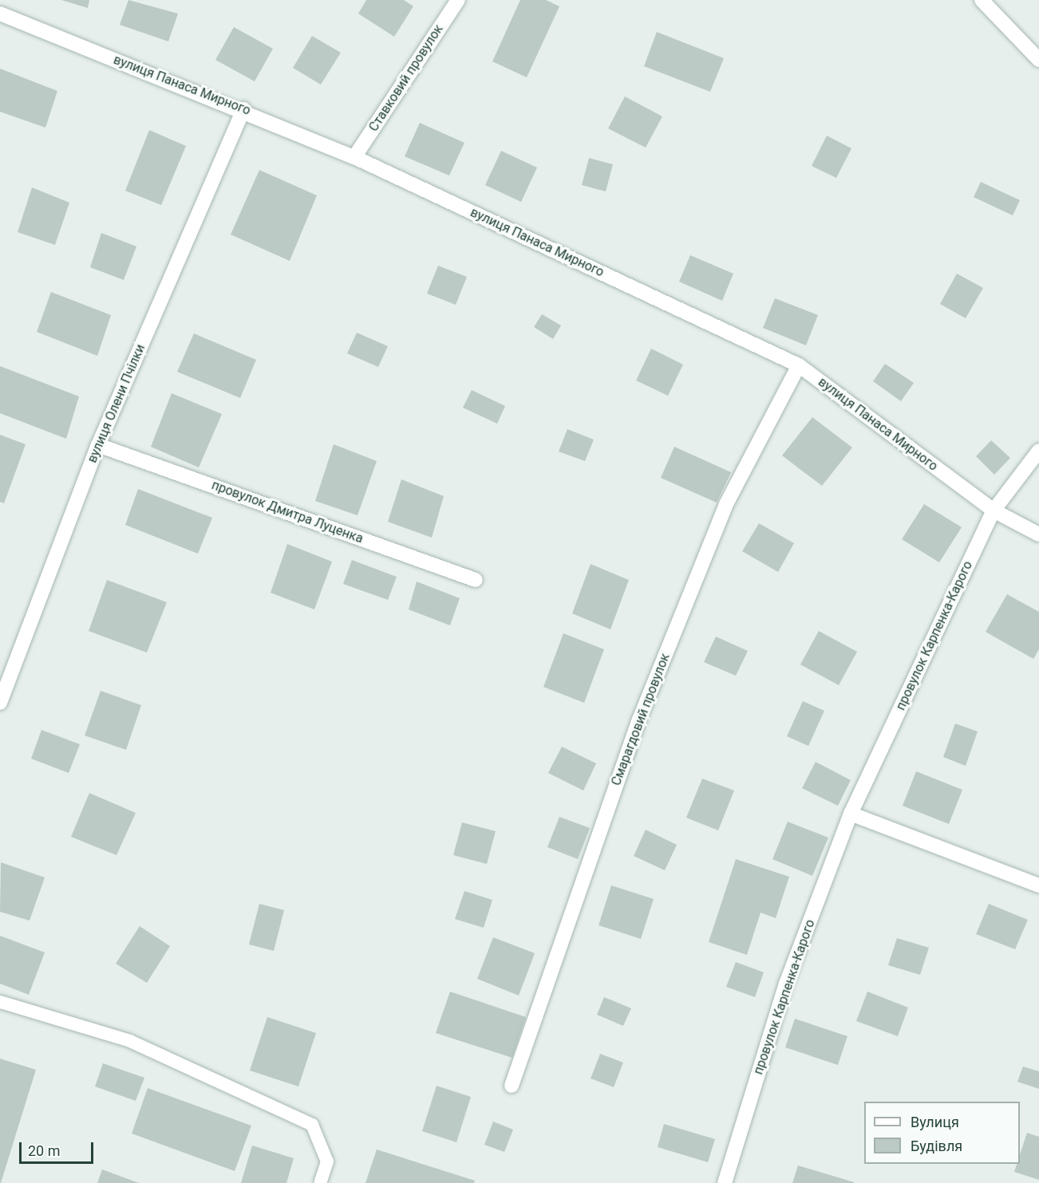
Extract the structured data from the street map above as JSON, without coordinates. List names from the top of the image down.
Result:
{
  "streets": {
    "street": [
      "Ставковий провулок",
      "вулиця Панаса Мирного",
      "вулиця Олени Пчілки",
      "провулок Дмитра Луценка",
      "провулок Карпенка-Карого",
      "Смарагдовий провулок"
    ]
  },
  "crossings": [
    ["Ставковий провулок", "вулиця Панаса Мирного"],
    ["вулиця Панаса Мирного", "вулиця Олени Пчілки"],
    ["вулиця Панаса Мирного", "провулок Карпенка-Карого"],
    ["вулиця Панаса Мирного", "Смарагдовий провулок"],
    ["вулиця Олени Пчілки", "провулок Дмитра Луценка"]
  ],
  "legend": ["Вулиця", "Будівля"],
  "scale_bar": "20 m"
}
